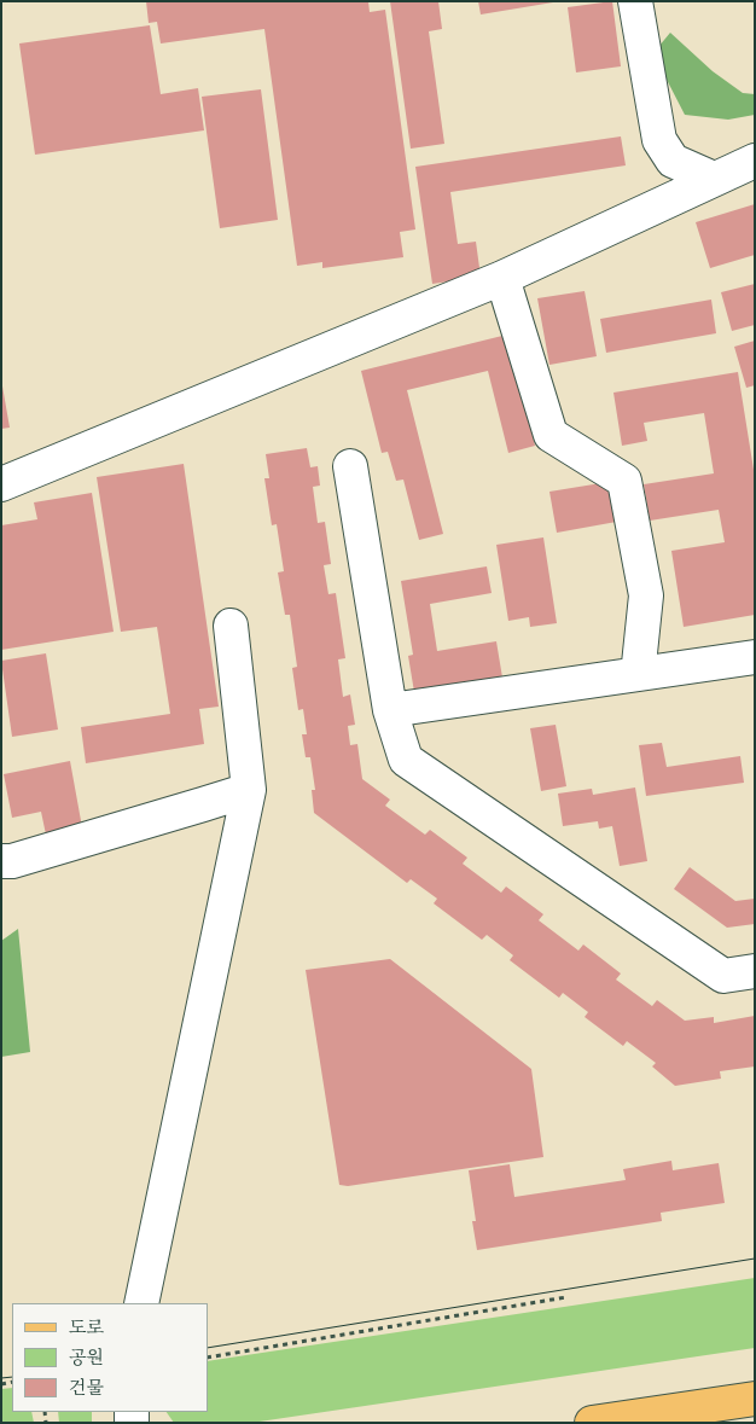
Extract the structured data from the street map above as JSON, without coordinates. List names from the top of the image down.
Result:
{
  "legend": ["도로", "공원", "건물"]
}
